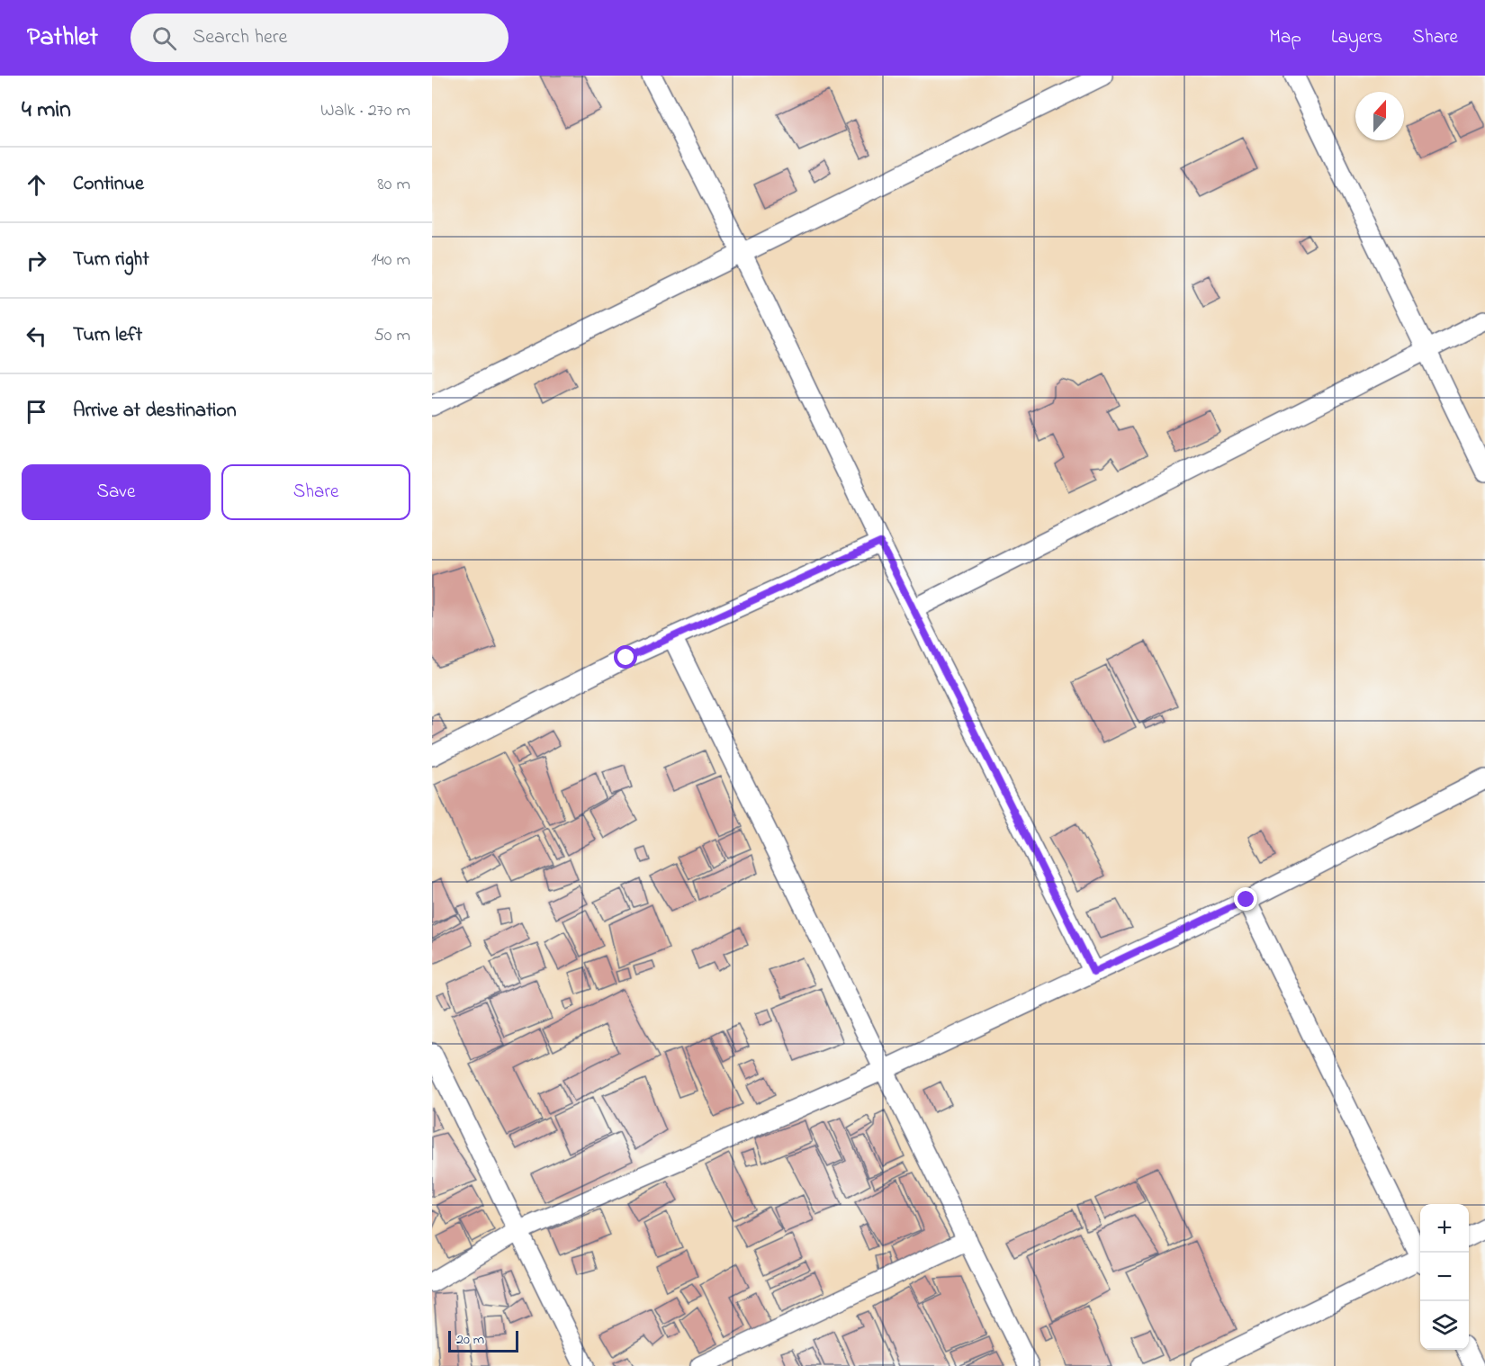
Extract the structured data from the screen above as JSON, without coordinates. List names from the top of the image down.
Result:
{
  "scale_bar": "20 m",
  "north": "top",
  "page": {
    "header": "Pathlet",
    "search": "Search here",
    "nav": ["Map", "Layers", "Share"],
    "heading": ["4 min", "Walk · 270 m"],
    "list": [
      ["Continue", "80 m"],
      ["Turn right", "140 m"],
      ["Turn left", "50 m"],
      "Arrive at destination"
    ],
    "buttons": ["Save", "Share"],
    "map_buttons": ["+", "−"],
    "scale": "20 m"
  }
}
